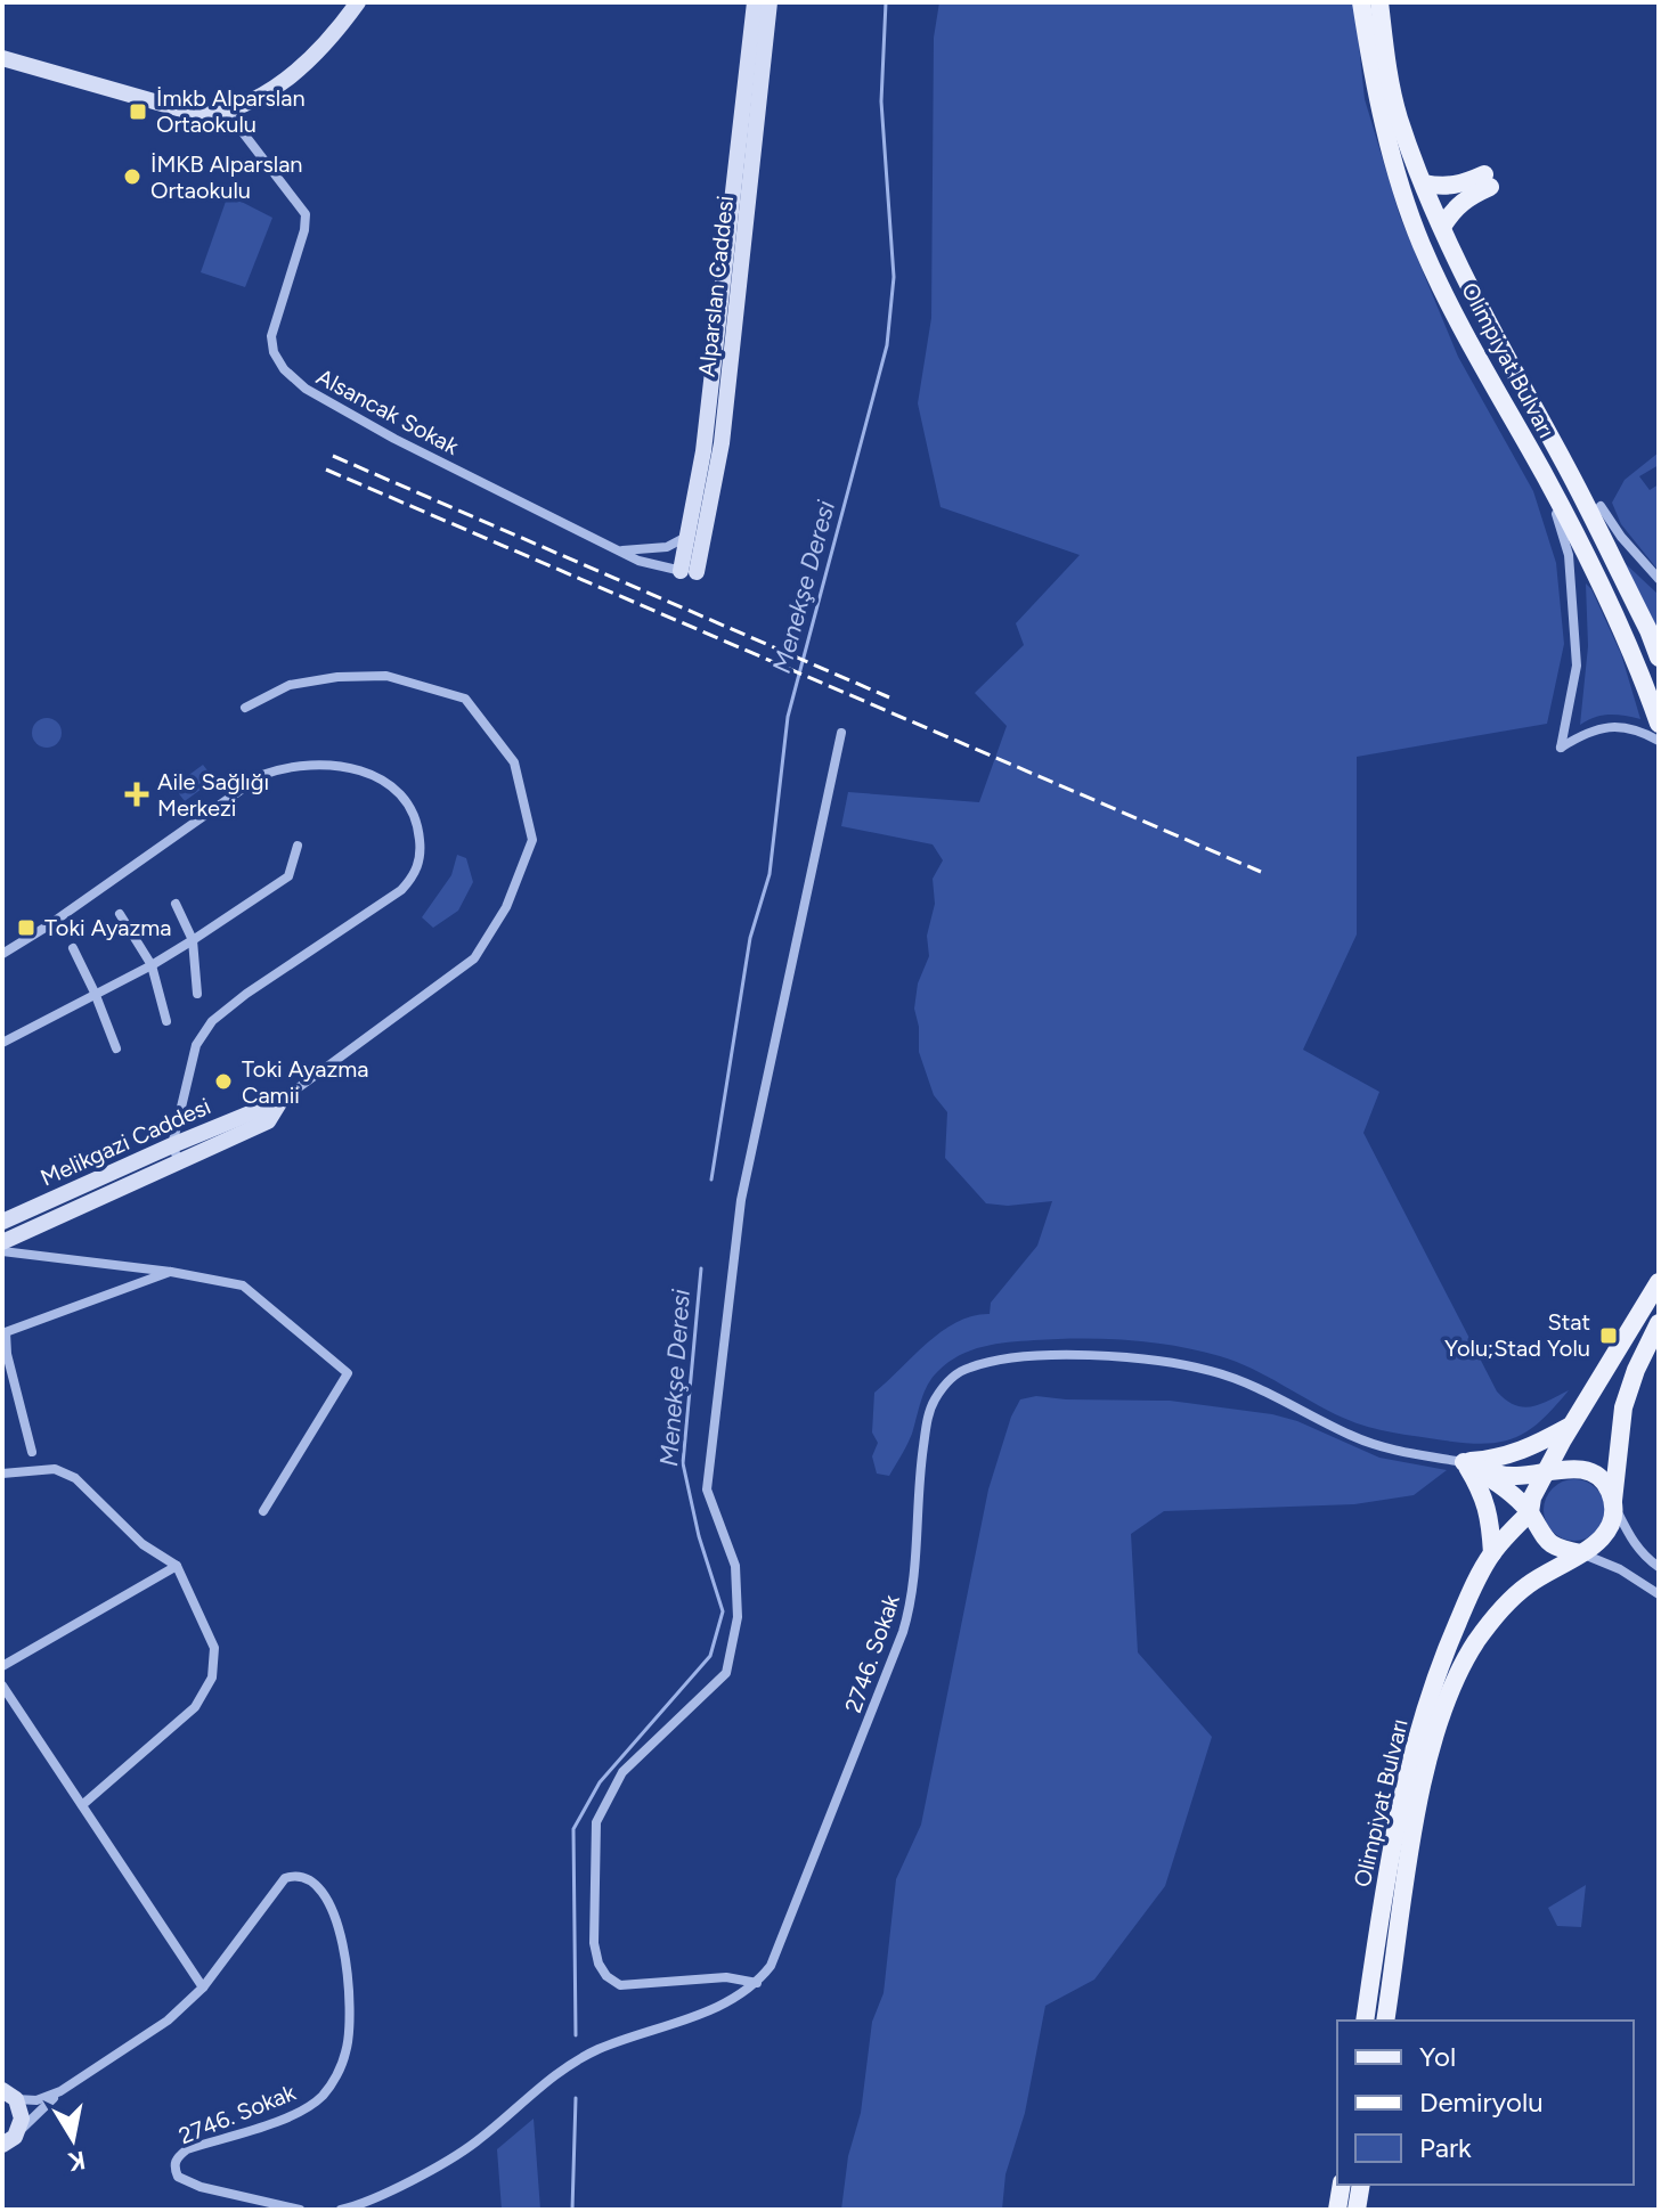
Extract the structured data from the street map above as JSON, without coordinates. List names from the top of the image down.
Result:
{
  "streets": {
    "main road": ["Olimpiyat Bulvarı"],
    "street": [
      "Alparslan Caddesi",
      "Alsancak Sokak",
      "Melikgazi Caddesi",
      "2746. Sokak"
    ]
  },
  "crossings": [
    ["Alparslan Caddesi", "Alsancak Sokak"]
  ],
  "water": ["Menekşe Deresi"],
  "places": {
    "transit": ["İmkb Alparslan Ortaokulu", "Toki Ayazma", "Stat Yolu;Stad Yolu"],
    "other": ["İMKB Alparslan Ortaokulu", "Toki Ayazma Camii"],
    "health": ["Aile Sağlığı Merkezi"]
  },
  "legend": ["Yol", "Demiryolu", "Park"],
  "north": "bottom"
}
